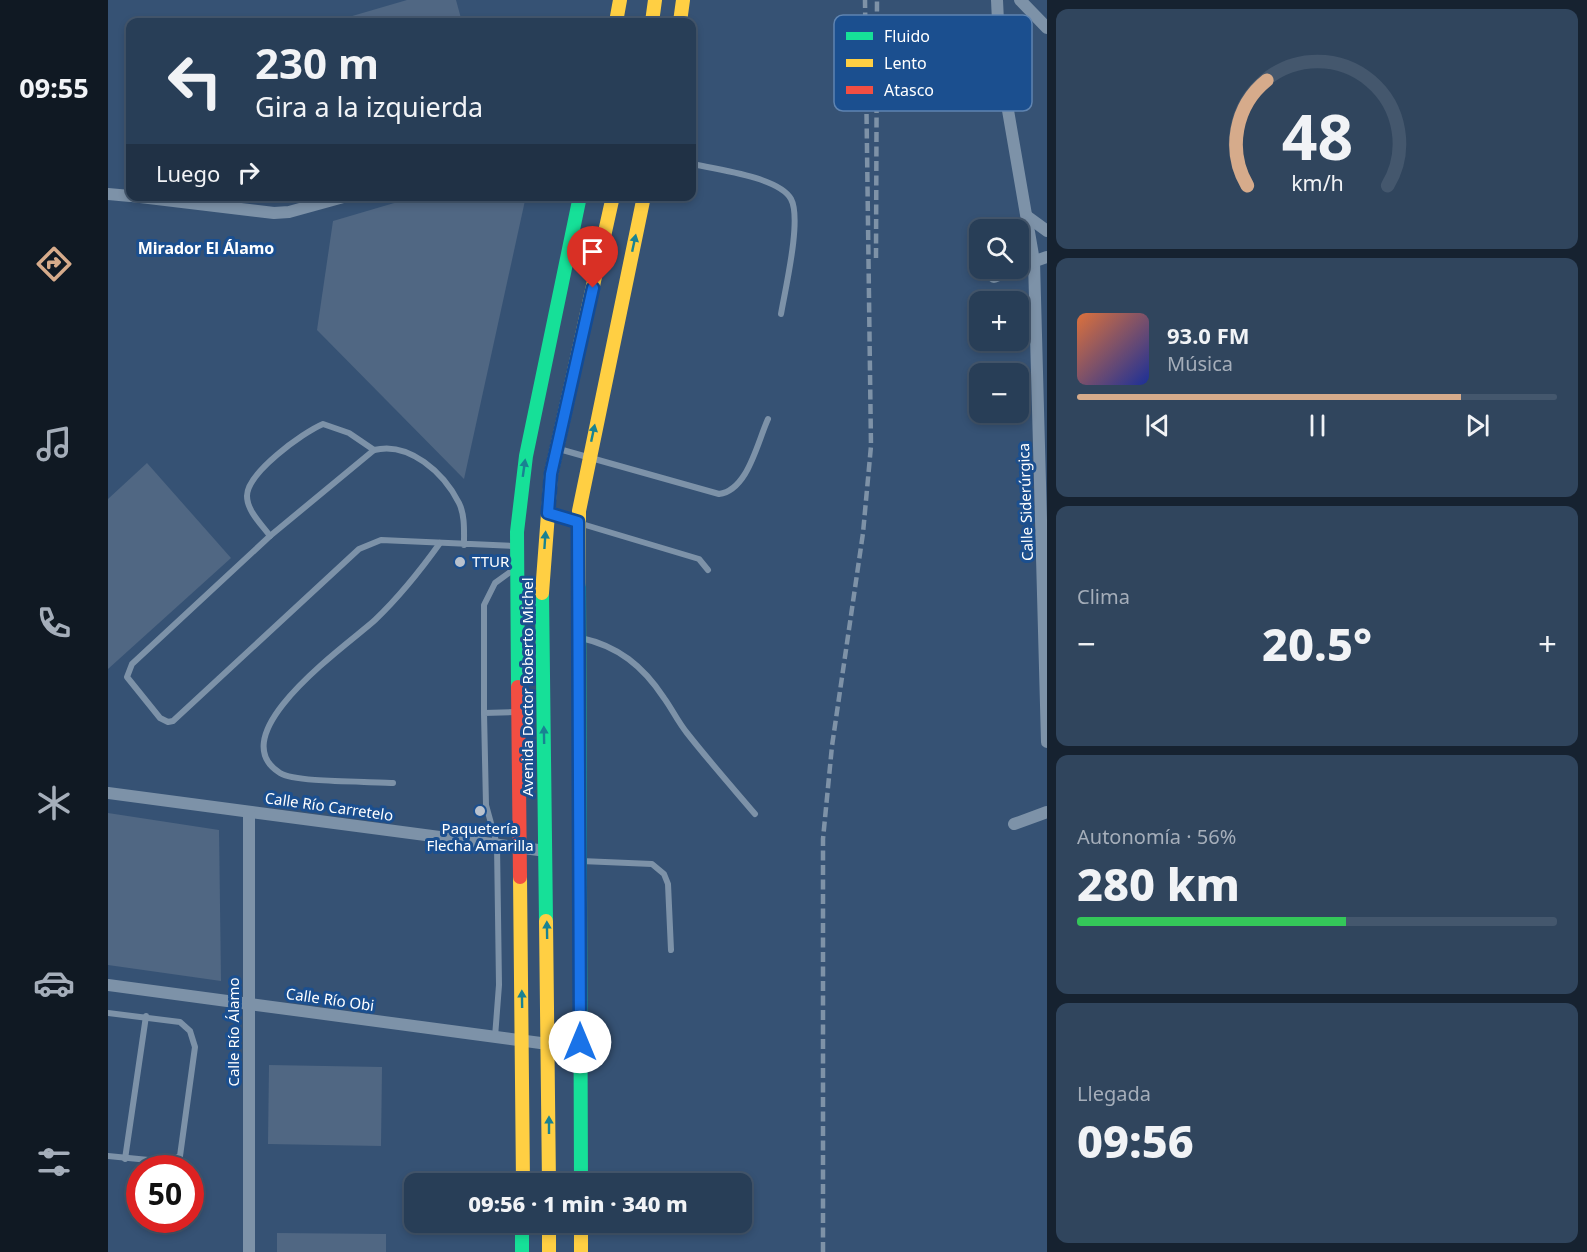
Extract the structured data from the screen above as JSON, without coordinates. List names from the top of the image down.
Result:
{
  "streets": {
    "main road": ["Avenida Doctor Roberto Michel"],
    "street": [
      "Calle Siderúrgica",
      "Calle Río Carretelo",
      "Calle Río Obi",
      "Calle Río Álamo"
    ]
  },
  "crossings": [
    ["Avenida Doctor Roberto Michel", "Calle Río Carretelo"],
    ["Avenida Doctor Roberto Michel", "Calle Río Obi"],
    ["Calle Río Carretelo", "Calle Río Álamo"],
    ["Calle Río Obi", "Calle Río Álamo"]
  ],
  "districts": ["Mirador El Álamo"],
  "places": ["TTUR", "Paquetería Flecha Amarilla"],
  "legend": ["Fluido", "Lento", "Atasco"],
  "page": {
    "tabs": "09:55",
    "turn": ["230 m", "Gira a la izquierda"],
    "then": "Luego",
    "map_buttons": ["+", "−"],
    "song": ["93.0 FM", "Música"],
    "tile": [
      "Clima",
      ["Autonomía · 56%", "280 km"],
      ["Llegada", "09:56"]
    ],
    "heat": ["−", "20.5°", "+"],
    "limit": "50",
    "trip": "09:56 · 1 min · 340 m",
    "gauge": ["48", "km/h"]
  }
}
